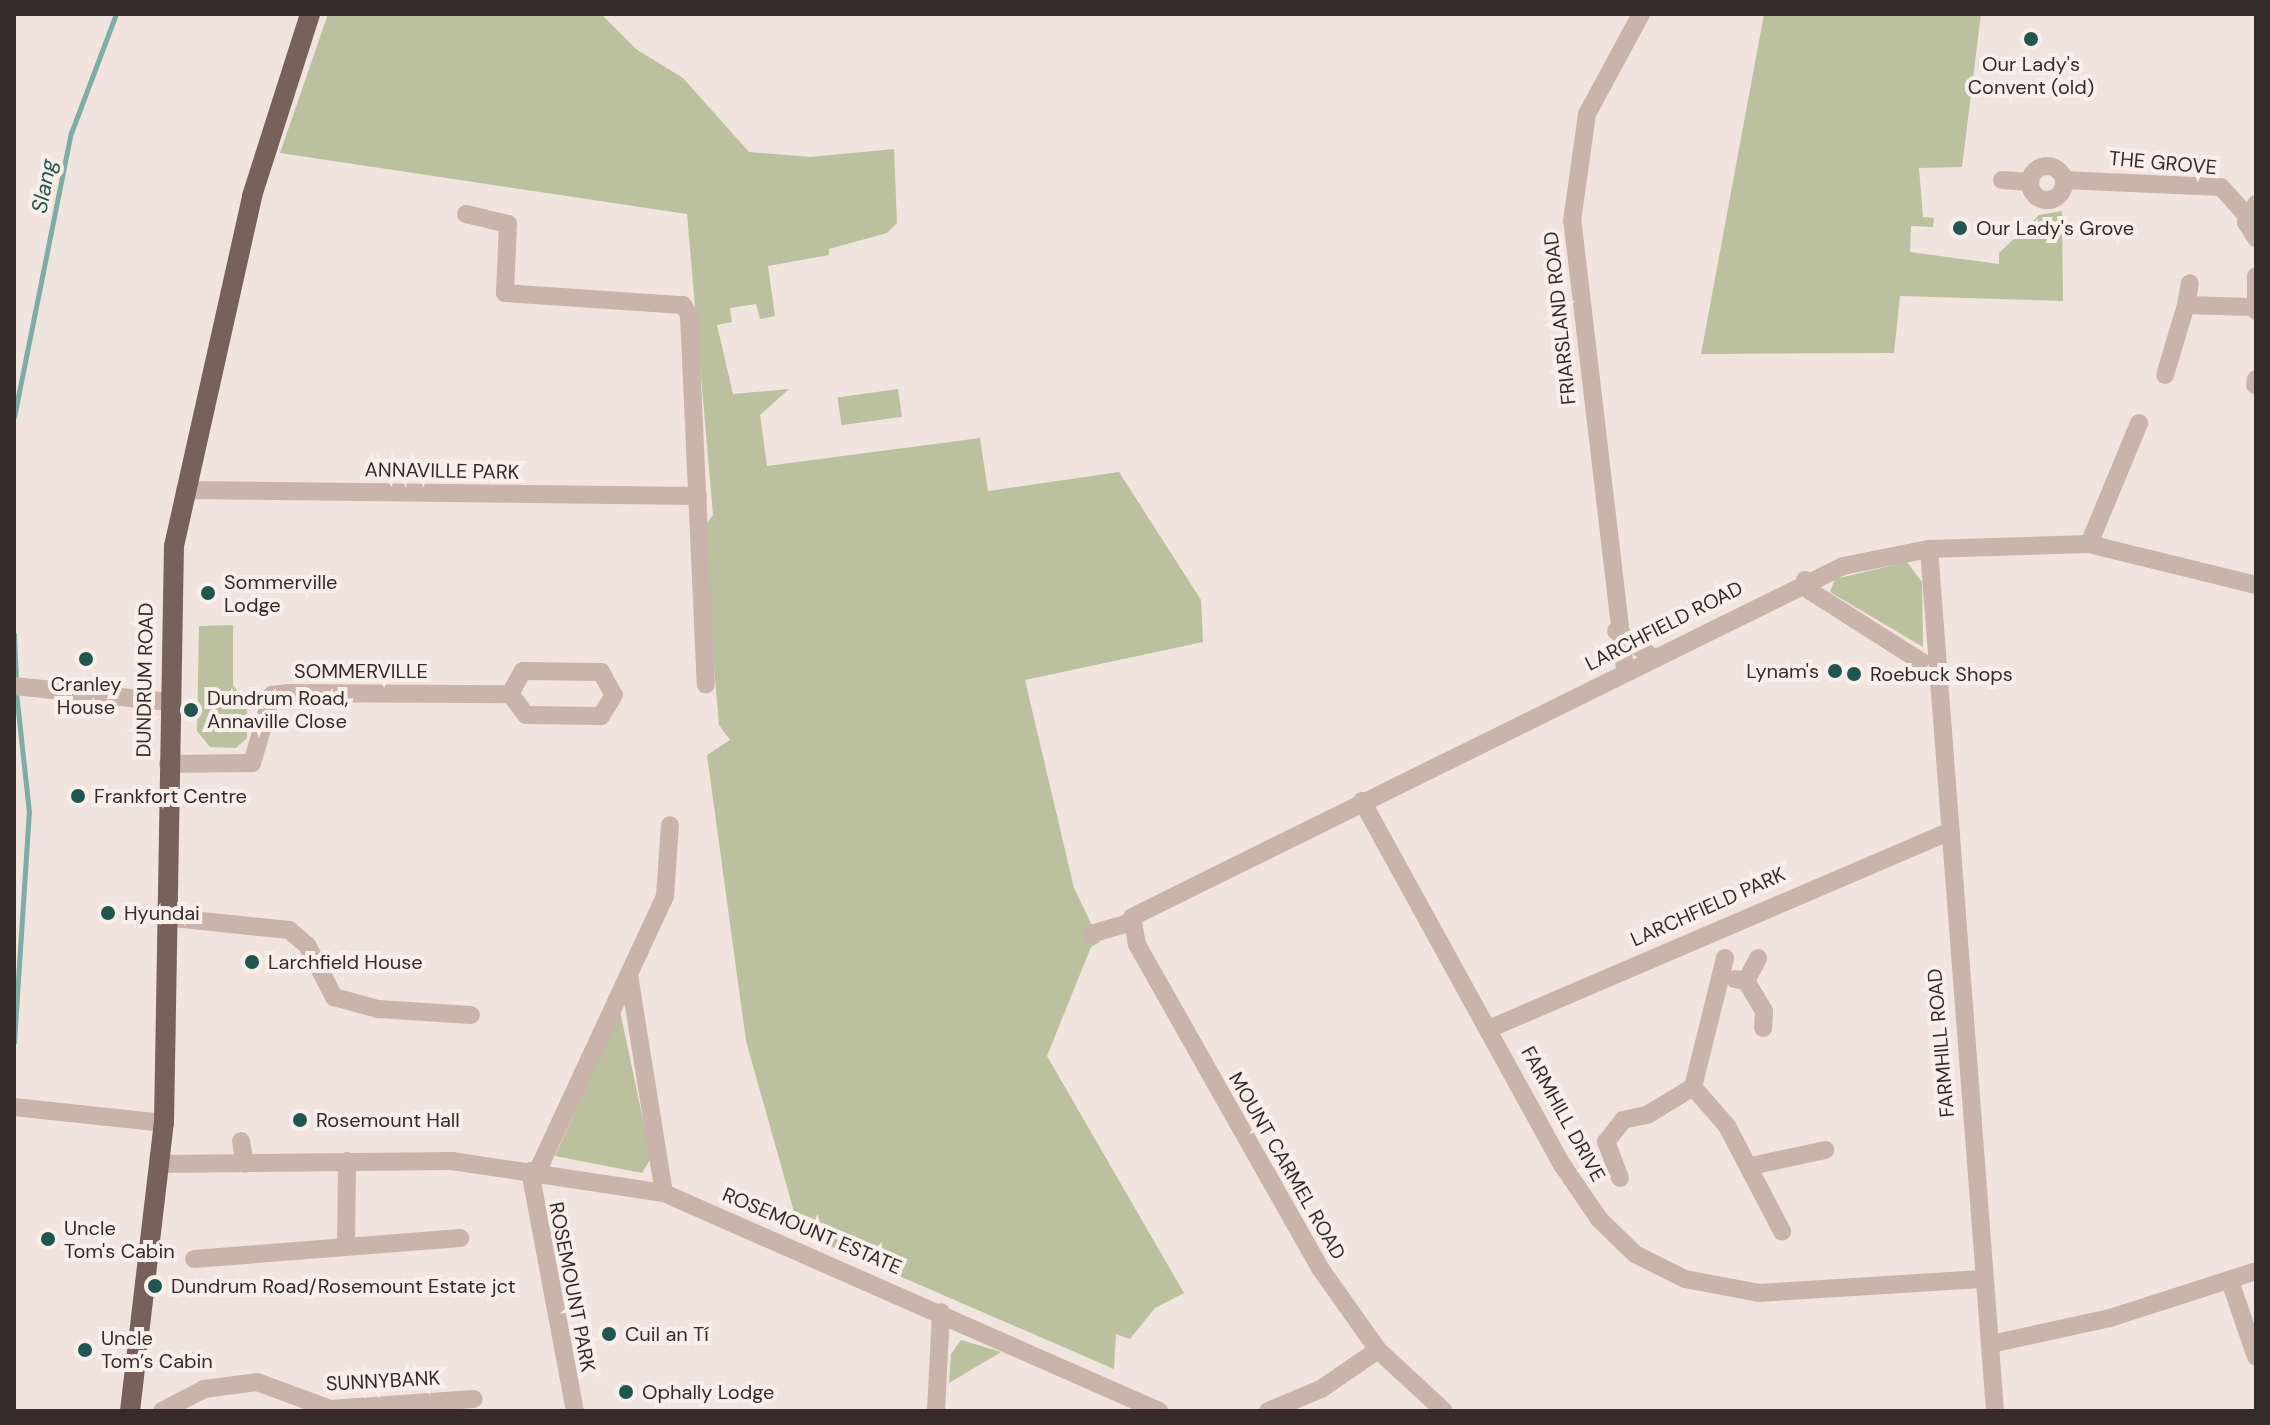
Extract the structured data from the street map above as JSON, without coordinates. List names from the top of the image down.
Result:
{
  "streets": {
    "main road": ["DUNDRUM ROAD"],
    "street": [
      "THE GROVE",
      "FRIARSLAND ROAD",
      "ANNAVILLE PARK",
      "LARCHFIELD ROAD",
      "SOMMERVILLE",
      "LARCHFIELD PARK",
      "FARMHILL ROAD",
      "FARMHILL DRIVE",
      "MOUNT CARMEL ROAD",
      "ROSEMOUNT ESTATE",
      "ROSEMOUNT PARK",
      "SUNNYBANK"
    ]
  },
  "crossings": [
    ["FRIARSLAND ROAD", "LARCHFIELD ROAD"],
    ["ANNAVILLE PARK", "DUNDRUM ROAD"],
    ["LARCHFIELD ROAD", "FARMHILL ROAD"],
    ["LARCHFIELD ROAD", "FARMHILL DRIVE"],
    ["LARCHFIELD ROAD", "MOUNT CARMEL ROAD"],
    ["SOMMERVILLE", "DUNDRUM ROAD"],
    ["DUNDRUM ROAD", "ROSEMOUNT ESTATE"],
    ["LARCHFIELD PARK", "FARMHILL ROAD"],
    ["LARCHFIELD PARK", "FARMHILL DRIVE"],
    ["FARMHILL ROAD", "FARMHILL DRIVE"],
    ["ROSEMOUNT ESTATE", "ROSEMOUNT PARK"]
  ],
  "water": ["Slang"],
  "places": [
    "Our Lady's Convent (old)",
    "Our Lady's Grove",
    "Sommerville Lodge",
    "Cranley House",
    "Lynam's",
    "Roebuck Shops",
    "Dundrum Road, Annaville Close",
    "Frankfort Centre",
    "Hyundai",
    "Larchfield House",
    "Rosemount Hall",
    "Uncle Tom's Cabin",
    "Dundrum Road/Rosemount Estate jct",
    "Cuil an Tí",
    "Uncle Tom’s Cabin",
    "Ophally Lodge"
  ]
}
